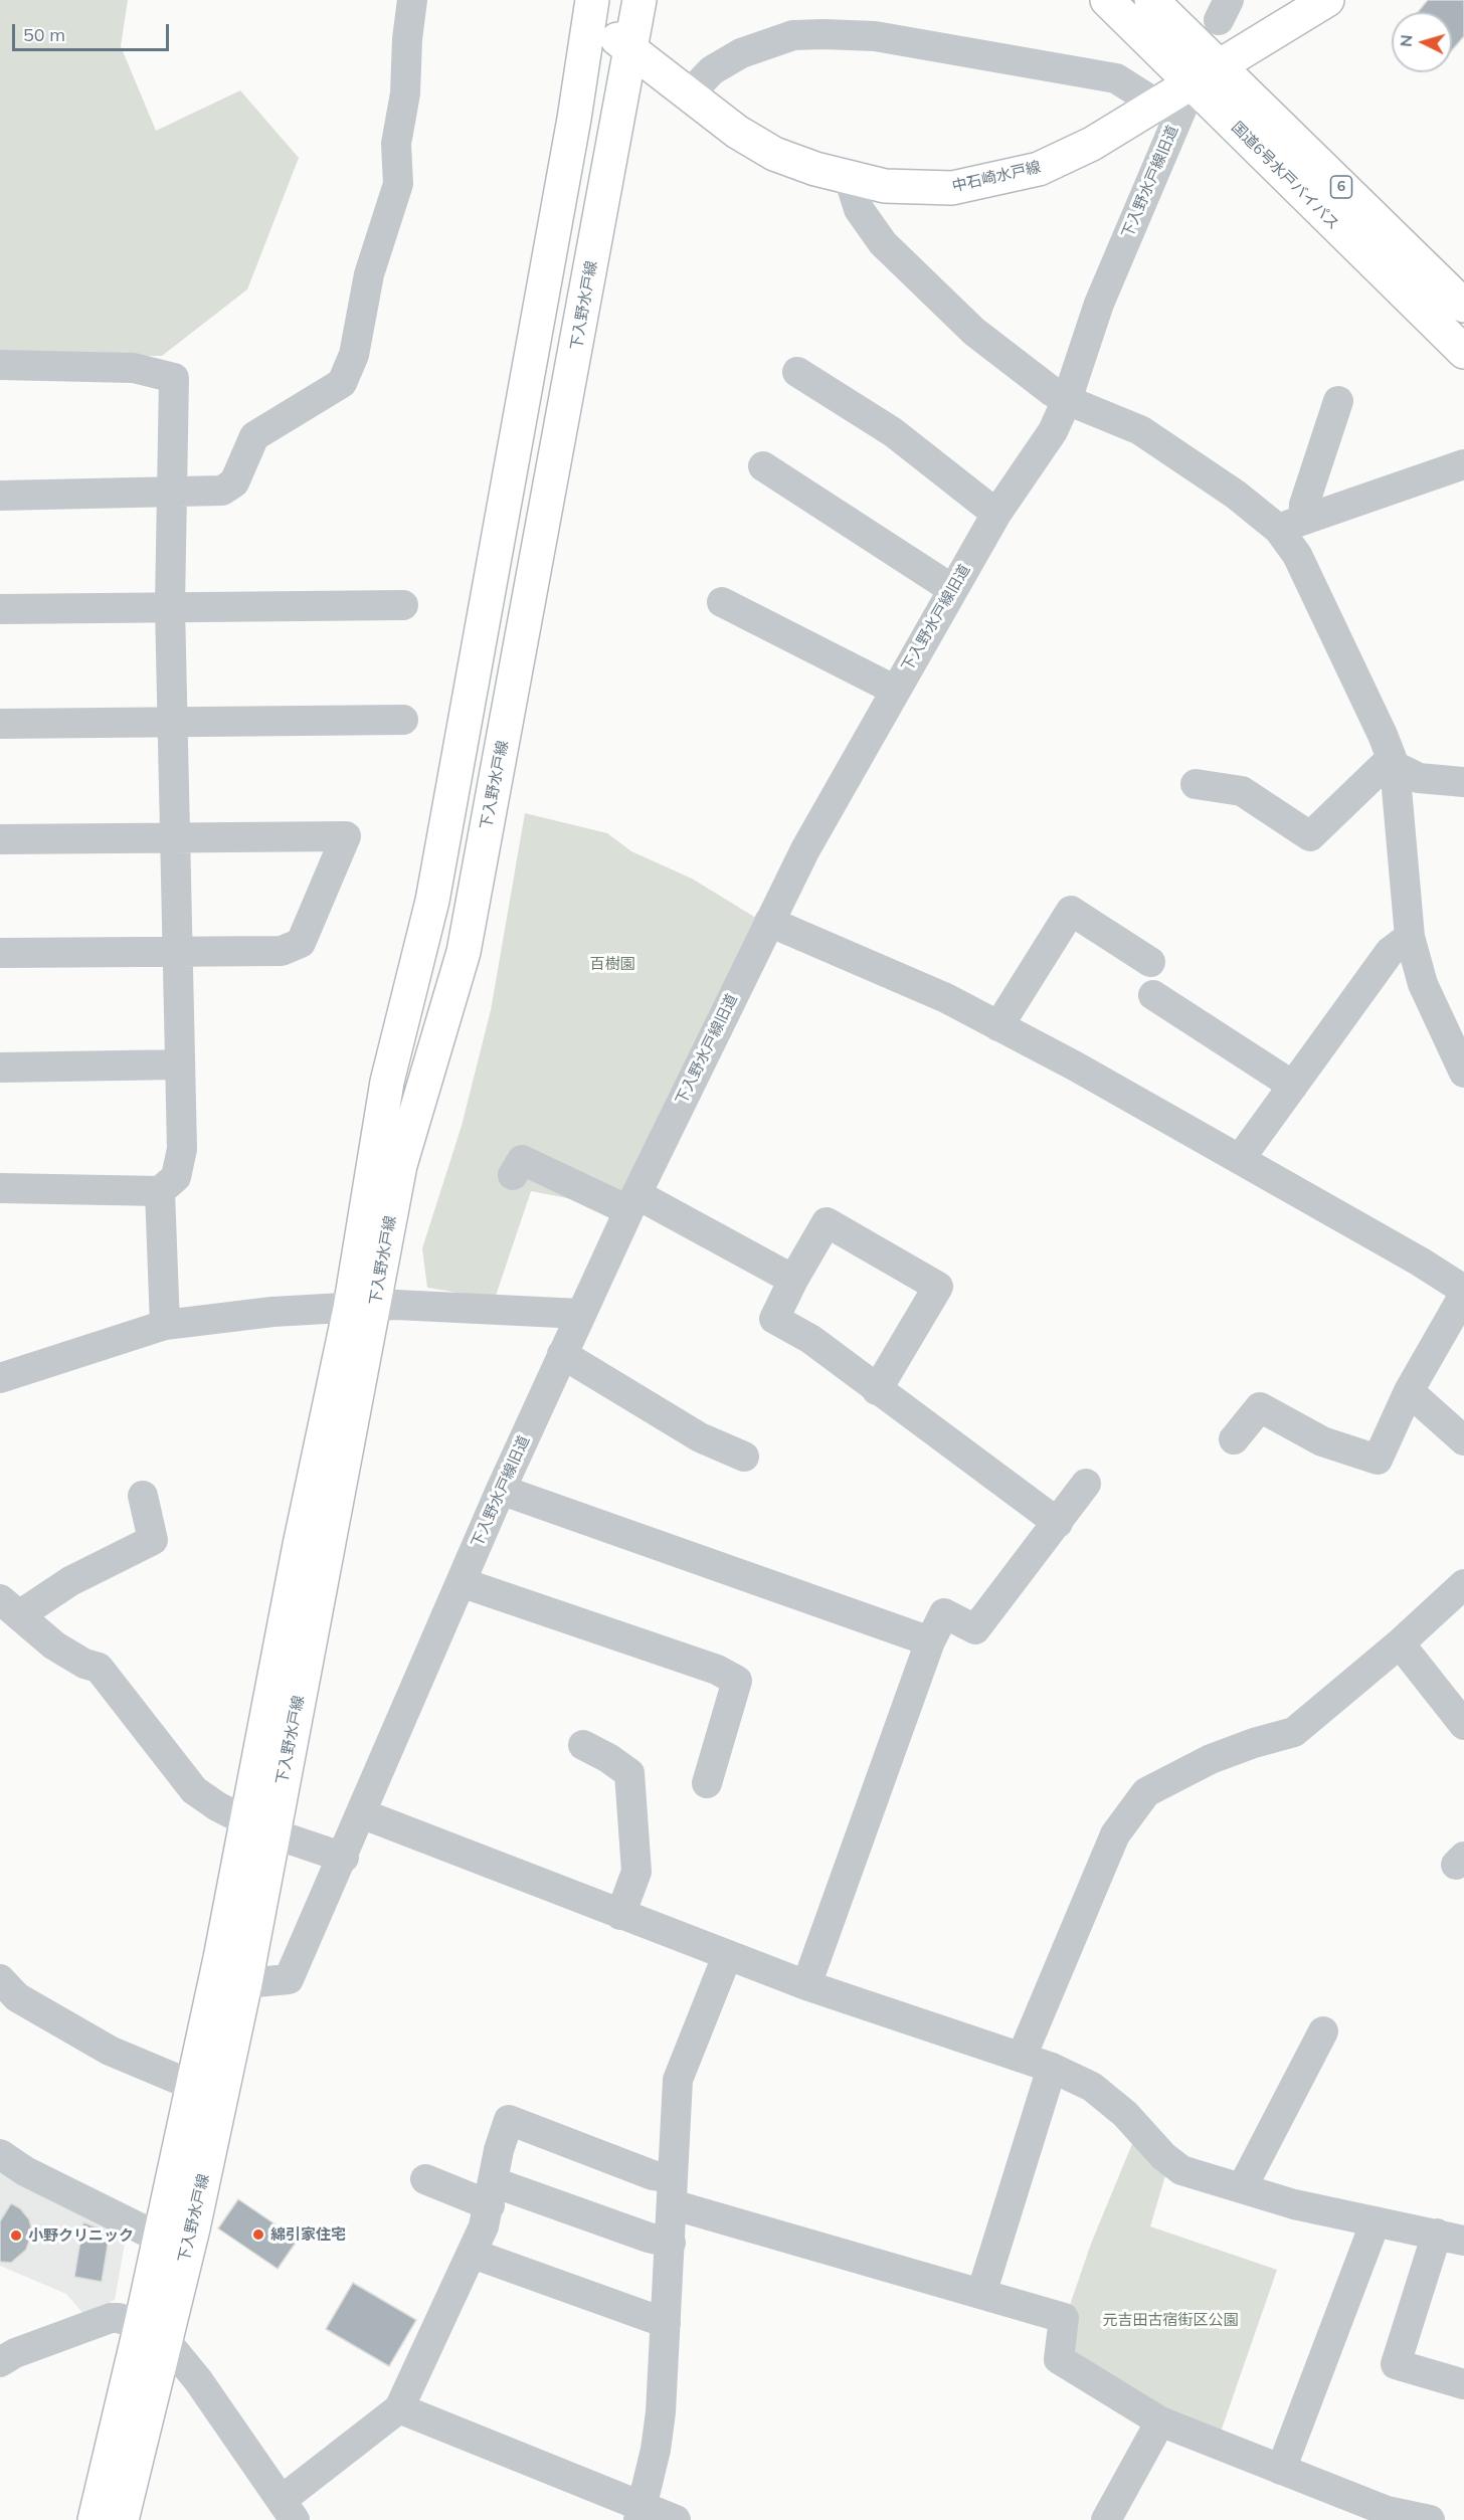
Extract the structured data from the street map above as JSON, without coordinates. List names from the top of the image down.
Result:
{
  "streets": {
    "main road": [
      "国道6号水戸バイパス",
      "中石崎水戸線",
      "6",
      "下入野水戸線"
    ],
    "street": ["下入野水戸線旧道"]
  },
  "crossings": [
    ["国道6号水戸バイパス", "中石崎水戸線"],
    ["国道6号水戸バイパス", "下入野水戸線旧道"],
    ["中石崎水戸線", "下入野水戸線旧道"],
    ["中石崎水戸線", "下入野水戸線"],
    ["下入野水戸線旧道", "下入野水戸線"]
  ],
  "parks": ["百樹園", "元吉田古宿街区公園"],
  "places": ["綿引家住宅", "小野クリニック"],
  "scale_bar": "50 m",
  "north": "left"
}
